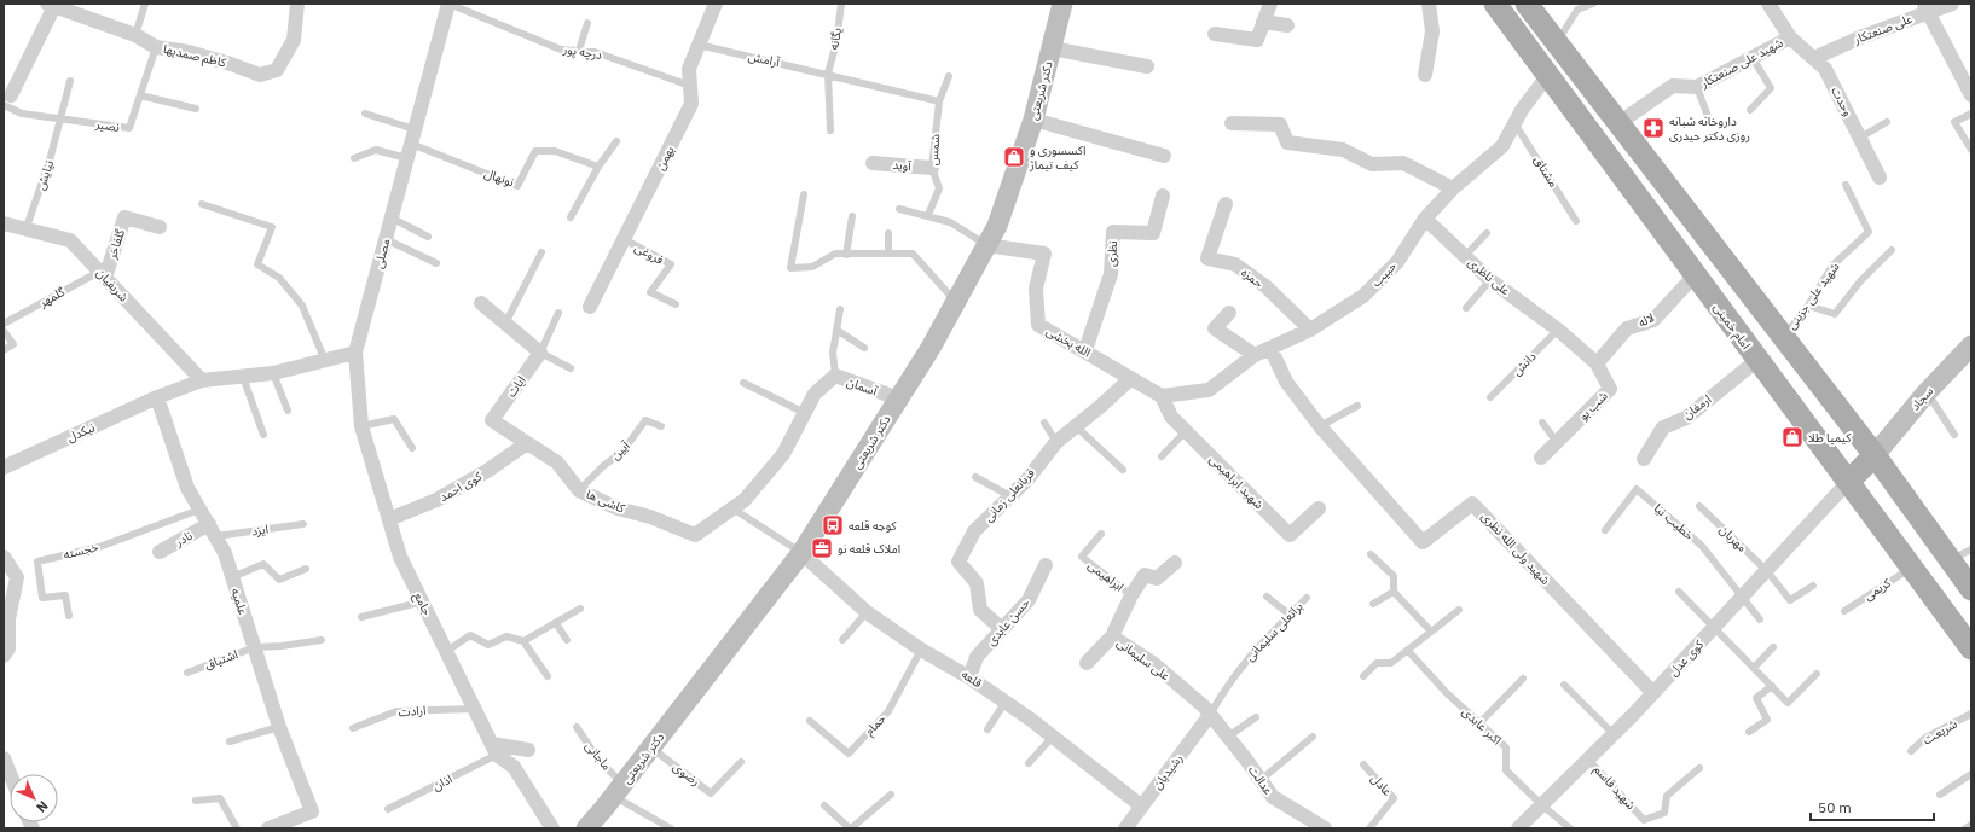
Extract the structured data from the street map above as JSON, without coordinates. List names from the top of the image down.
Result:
{
  "streets": {
    "main road": ["دکتر شریعتی", "امام خمینی", "سجاد"],
    "street": [
      "علی صنعتکار",
      "کاظم صمدیها",
      "شهید علی صنعتکار",
      "وحدت",
      "بهمن",
      "آوید",
      "گلفاخر",
      "مصلی",
      "نظری",
      "حبیب",
      "علی ناظری",
      "حمزه",
      "شریفیان",
      "لاله",
      "الله بخشی",
      "ایات",
      "آسمان",
      "شب بو",
      "ارمغان",
      "نیکدل",
      "شهید ابراهیمی",
      "کوی احمد",
      "قربانعلی زمانی",
      "کاشی ها",
      "نادر",
      "شهید ولی الله نظری",
      "علمیه",
      "جامع",
      "حسن عابدی",
      "کوی عدل",
      "علی سلیمانی",
      "قلعه",
      "رشیدیان",
      "عدالت"
    ],
    "lane": [
      "یگانه",
      "درچه پور",
      "آرامش",
      "نصیر",
      "شمس",
      "مشتاق",
      "نیایش",
      "نونهال",
      "فروغی",
      "شهید علی جزینی",
      "گلمهر",
      "دانش",
      "آیین",
      "خطیب نیا",
      "ایزد",
      "مهربان",
      "خجسته",
      "ابراهیمی",
      "کریمی",
      "براتعلی سلیمانی",
      "اشتیاق",
      "ارادت",
      "حمام",
      "اکبر عابدی",
      "شریعت",
      "ماجانی",
      "رضوی",
      "اذان",
      "عادل",
      "شهید قاسم"
    ]
  },
  "crossings": [
    ["علی صنعتکار", "وحدت"],
    ["یگانه", "آرامش"],
    ["درچه پور", "بهمن"],
    ["درچه پور", "مصلی"],
    ["کاظم صمدیها", "نصیر"],
    ["آرامش", "بهمن"],
    ["شهید علی صنعتکار", "وحدت"],
    ["دکتر شریعتی", "الله بخشی"],
    ["دکتر شریعتی", "آسمان"],
    ["دکتر شریعتی", "قلعه"],
    ["دکتر شریعتی", "ماجانی"],
    ["دکتر شریعتی", "رضوی"],
    ["نصیر", "نیایش"],
    ["شمس", "آوید"],
    ["بهمن", "فروغی"],
    ["مشتاق", "حبیب"],
    ["نیایش", "شریفیان"],
    ["نونهال", "مصلی"],
    ["گلفاخر", "شریفیان"],
    ["گلفاخر", "گلمهر"],
    ["مصلی", "جامع"],
    ["نظری", "الله بخشی"],
    ["حبیب", "علی ناظری"],
    ["حبیب", "حمزه"],
    ["حبیب", "امام خمینی"],
    ["حبیب", "الله بخشی"],
    ["حبیب", "شهید ابراهیمی"],
    ["حبیب", "شهید ولی الله نظری"],
    ["علی ناظری", "دانش"],
    ["علی ناظری", "شب بو"],
    ["شریفیان", "گلمهر"],
    ["لاله", "امام خمینی"],
    ["لاله", "شب بو"],
    ["امام خمینی", "ارمغان"],
    ["امام خمینی", "کریمی"],
    ["امام خمینی", "کوی عدل"],
    ["الله بخشی", "شهید ابراهیمی"],
    ["الله بخشی", "قربانعلی زمانی"],
    ["دانش", "شب بو"],
    ["ایات", "کاشی ها"],
    ["آسمان", "کاشی ها"],
    ["نیکدل", "علمیه"],
    ["آیین", "کاشی ها"],
    ["کوی احمد", "کاشی ها"],
    ["کوی احمد", "جامع"],
    ["قربانعلی زمانی", "حسن عابدی"],
    ["خطیب نیا", "کوی عدل"],
    ["ایزد", "نادر"],
    ["ایزد", "علمیه"],
    ["نادر", "علمیه"],
    ["مهربان", "کوی عدل"],
    ["شهید ولی الله نظری", "کوی عدل"],
    ["خجسته", "علمیه"],
    ["ابراهیمی", "علی سلیمانی"],
    ["علمیه", "اشتیاق"],
    ["جامع", "ارادت"],
    ["جامع", "اذان"],
    ["حسن عابدی", "قلعه"],
    ["براتعلی سلیمانی", "علی سلیمانی"],
    ["براتعلی سلیمانی", "رشیدیان"],
    ["براتعلی سلیمانی", "عدالت"],
    ["کوی عدل", "اکبر عابدی"],
    ["کوی عدل", "شهید قاسم"],
    ["علی سلیمانی", "رشیدیان"],
    ["علی سلیمانی", "عدالت"],
    ["قلعه", "حمام"],
    ["قلعه", "رشیدیان"],
    ["رشیدیان", "عدالت"]
  ],
  "places": {
    "pharmacy": ["داروخانه شبانه روزی دکتر حیدری"],
    "shop": ["اکسسوری و کیف تیماژ", "کیمیا طلا"],
    "bus stop": ["کوجه قلعه"],
    "office": ["املاک قلعه نو"]
  },
  "scale_bar": "50 m",
  "north": "bottom right"
}
